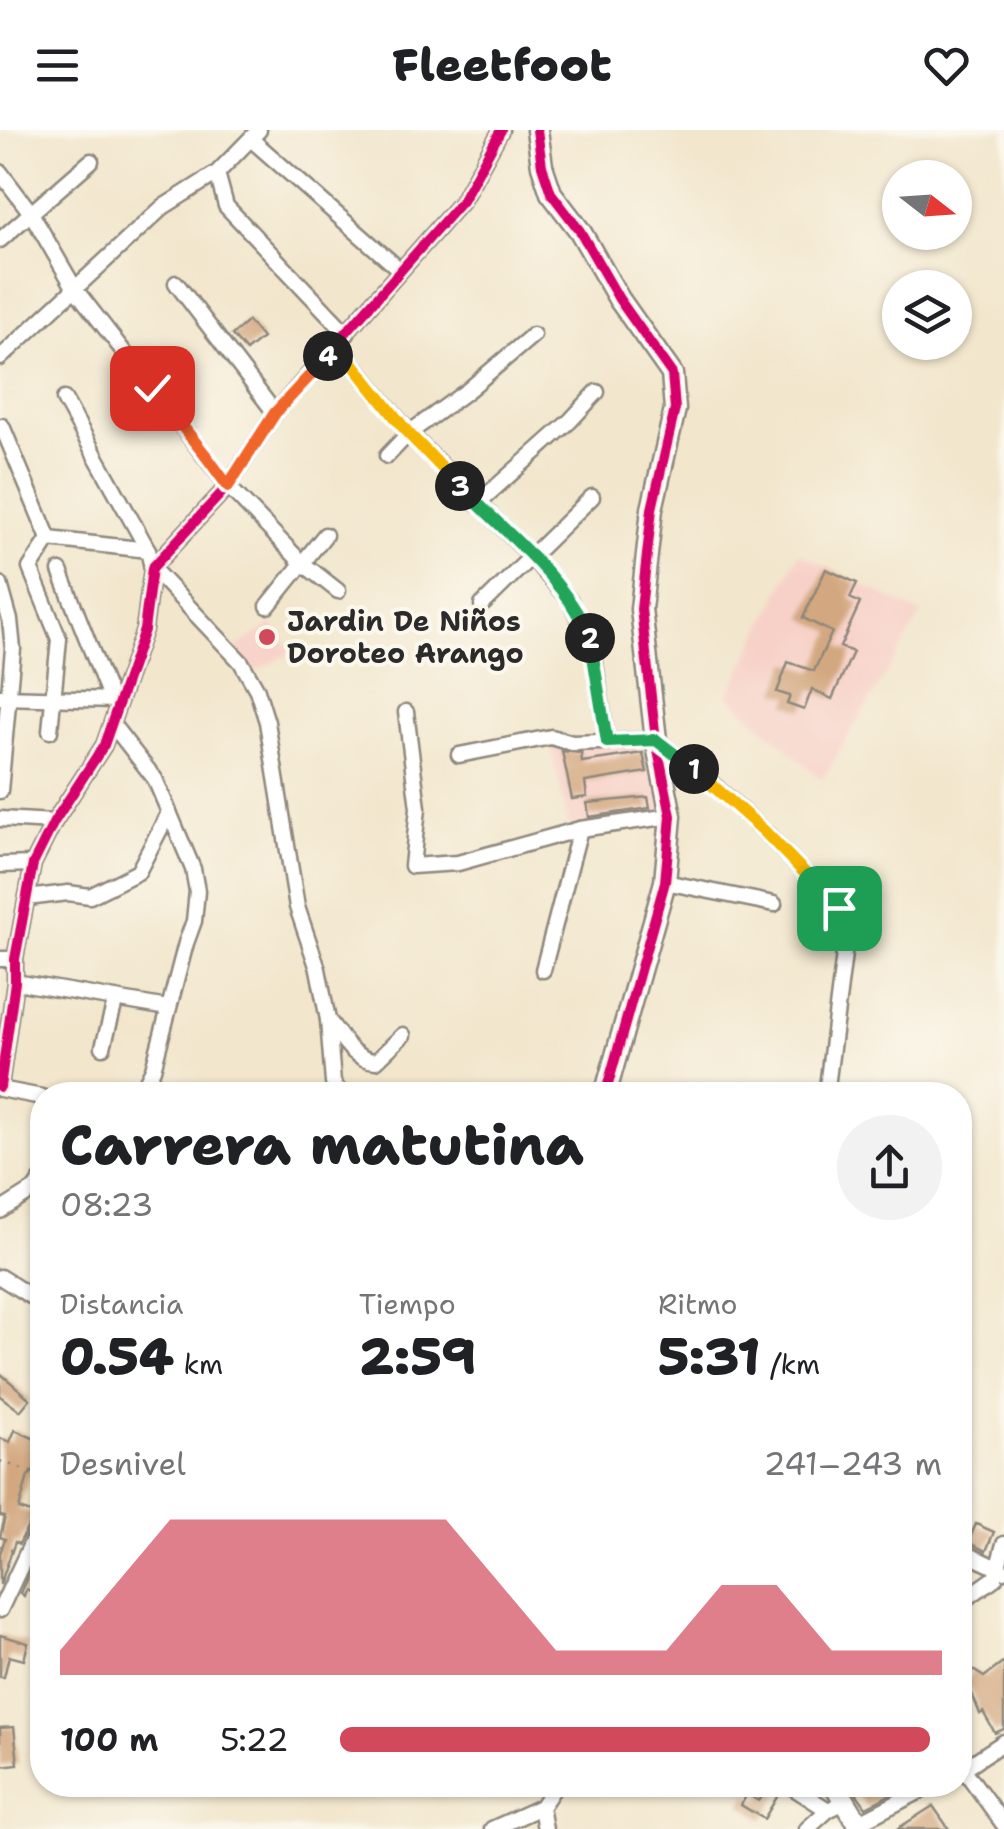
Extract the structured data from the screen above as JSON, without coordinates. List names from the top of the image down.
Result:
{
  "places": ["Jardin De Niños Doroteo Arango"],
  "north": "right",
  "page": {
    "header": "Fleetfoot",
    "pins": [
      "4",
      "3",
      "2",
      "1"
    ],
    "heading": ["Carrera matutina", "08:23"],
    "stats": [
      ["Distancia", "0.54 km"],
      ["Tiempo", "2:59"],
      ["Ritmo", "5:31 /km"]
    ],
    "chart": ["Desnivel", "241–243 m"],
    "list": [
      {
        "name": "100 m",
        "note": "5:22"
      }
    ]
  }
}
